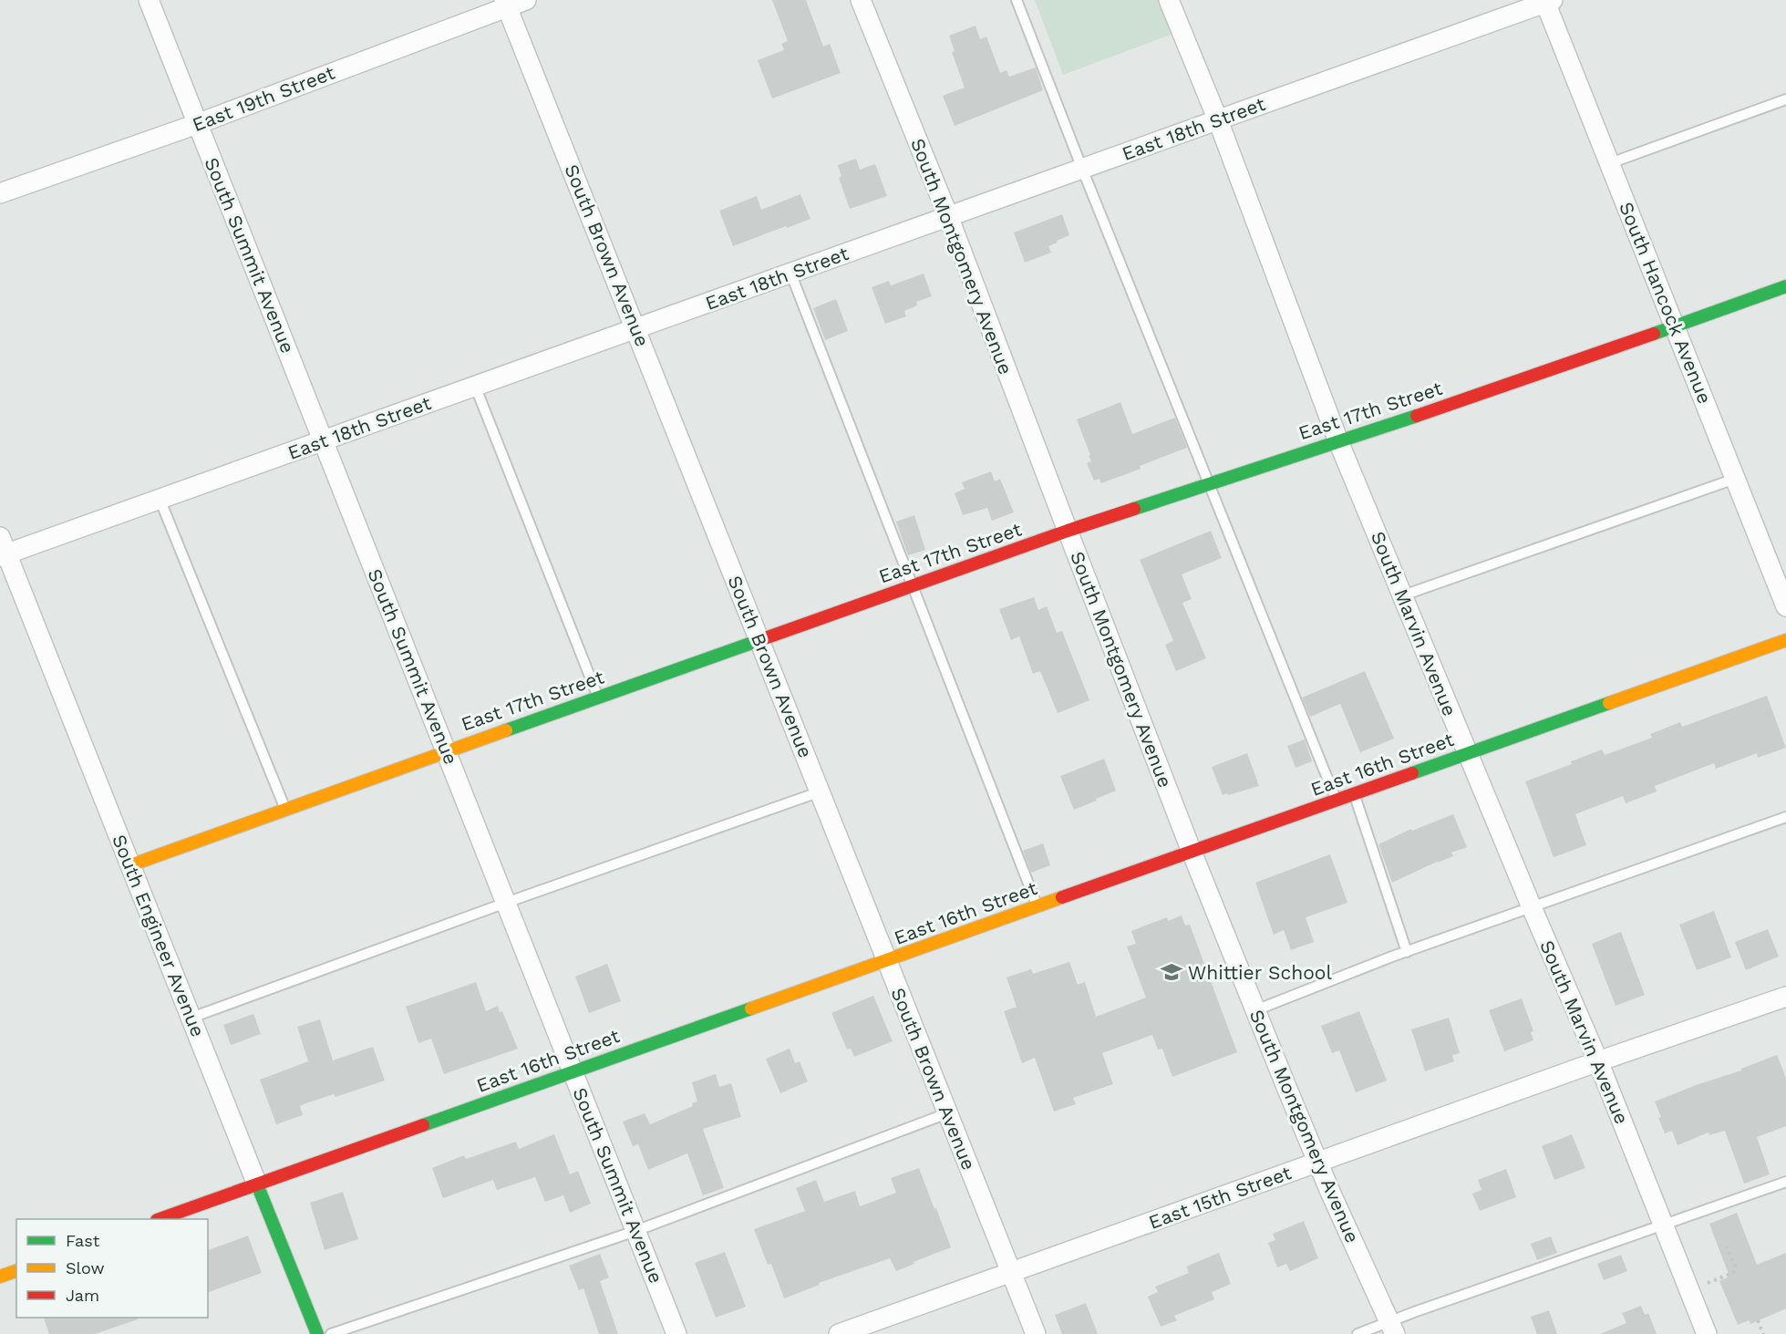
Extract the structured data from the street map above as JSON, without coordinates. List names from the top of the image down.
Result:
{
  "streets": {
    "street": [
      "East 19th Street",
      "East 18th Street",
      "South Summit Avenue",
      "South Brown Avenue",
      "South Montgomery Avenue",
      "South Hancock Avenue",
      "East 17th Street",
      "South Marvin Avenue",
      "East 16th Street",
      "South Engineer Avenue",
      "East 15th Street"
    ]
  },
  "crossings": [
    ["East 19th Street", "South Summit Avenue"],
    ["East 19th Street", "South Brown Avenue"],
    ["East 18th Street", "South Summit Avenue"],
    ["East 18th Street", "South Brown Avenue"],
    ["East 18th Street", "South Montgomery Avenue"],
    ["East 18th Street", "South Hancock Avenue"],
    ["East 18th Street", "South Marvin Avenue"],
    ["East 18th Street", "South Engineer Avenue"],
    ["South Summit Avenue", "East 17th Street"],
    ["South Summit Avenue", "East 16th Street"],
    ["South Brown Avenue", "East 17th Street"],
    ["South Brown Avenue", "East 16th Street"],
    ["South Brown Avenue", "East 15th Street"],
    ["South Montgomery Avenue", "East 17th Street"],
    ["South Montgomery Avenue", "East 16th Street"],
    ["South Montgomery Avenue", "East 15th Street"],
    ["South Hancock Avenue", "East 17th Street"],
    ["East 17th Street", "South Marvin Avenue"],
    ["East 17th Street", "South Engineer Avenue"],
    ["South Marvin Avenue", "East 16th Street"],
    ["South Marvin Avenue", "East 15th Street"],
    ["East 16th Street", "South Engineer Avenue"]
  ],
  "places": {
    "school or university": ["Whittier School"]
  },
  "legend": ["Fast", "Slow", "Jam"]
}
